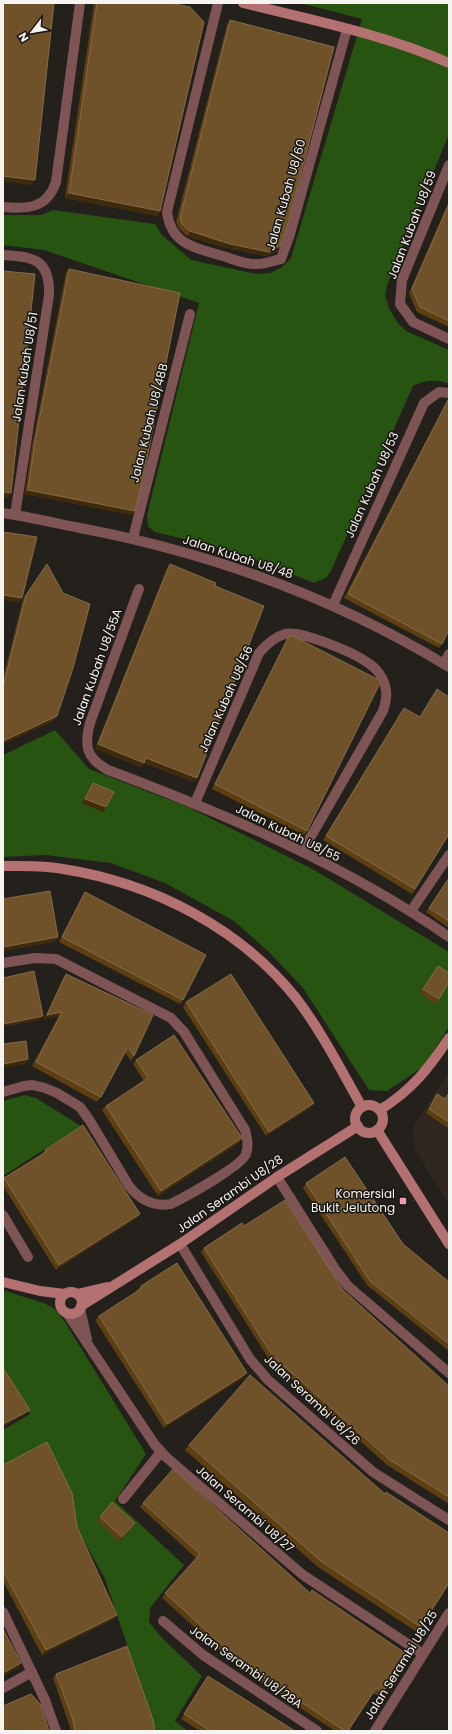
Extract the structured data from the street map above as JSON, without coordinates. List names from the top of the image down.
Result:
{
  "streets": {
    "street": [
      "Jalan Kubah U8/60",
      "Jalan Kubah U8/59",
      "Jalan Kubah U8/51",
      "Jalan Kubah U8/48B",
      "Jalan Kubah U8/53",
      "Jalan Kubah U8/48",
      "Jalan Kubah U8/55A",
      "Jalan Kubah U8/56",
      "Jalan Kubah U8/55",
      "Jalan Serambi U8/28",
      "Jalan Serambi U8/26",
      "Jalan Serambi U8/27",
      "Jalan Serambi U8/25",
      "Jalan Serambi U8/28A"
    ]
  },
  "crossings": [
    ["Jalan Kubah U8/51", "Jalan Kubah U8/48"],
    ["Jalan Kubah U8/48B", "Jalan Kubah U8/48"],
    ["Jalan Kubah U8/53", "Jalan Kubah U8/48"],
    ["Jalan Kubah U8/55A", "Jalan Kubah U8/55"],
    ["Jalan Kubah U8/56", "Jalan Kubah U8/55"],
    ["Jalan Serambi U8/28", "Jalan Serambi U8/26"],
    ["Jalan Serambi U8/28", "Jalan Serambi U8/27"],
    ["Jalan Serambi U8/27", "Jalan Serambi U8/25"]
  ],
  "places": {
    "transit": ["Komersial Bukit Jelutong"]
  },
  "north": "bottom left"
}
